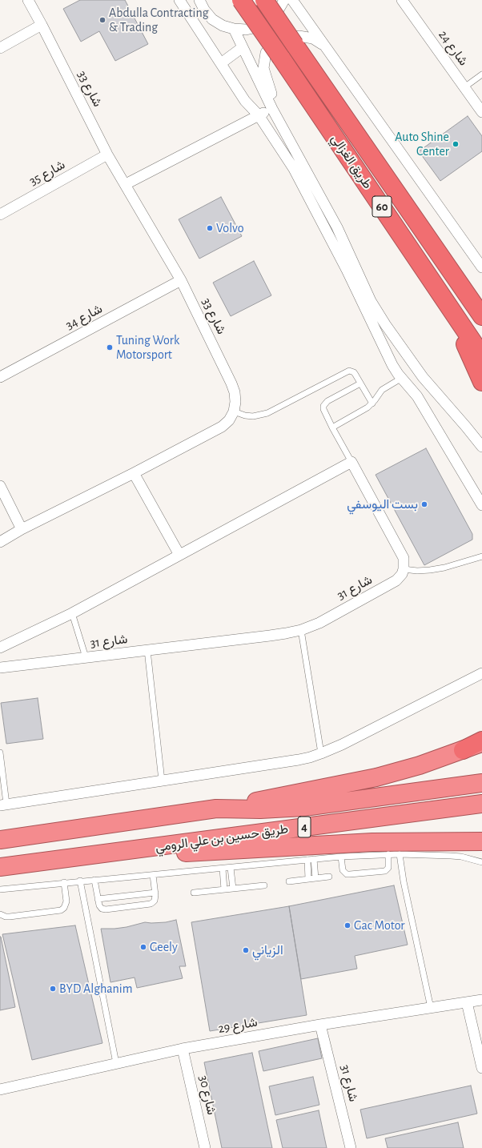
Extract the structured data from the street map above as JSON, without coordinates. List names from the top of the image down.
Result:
{
  "streets": {
    "highway": [
      "طريق الغزالي",
      "60",
      "4",
      "طريق حسين بن علي الرومي"
    ],
    "street": [
      "شارع 24",
      "شارع 33",
      "شارع 35",
      "شارع 34",
      "شارع 31",
      "شارع 29",
      "شارع 30"
    ]
  },
  "crossings": [
    ["شارع 33", "شارع 35"],
    ["شارع 33", "شارع 34"],
    ["شارع 31", "شارع 29"],
    ["شارع 29", "شارع 30"]
  ],
  "places": [
    "Abdulla Contracting & Trading",
    "Auto Shine Center",
    "Volvo",
    "Tuning Work Motorsport",
    "بست اليوسفي",
    "Gac Motor",
    "Geely",
    "الزياني",
    "BYD Alghanim"
  ]
}
